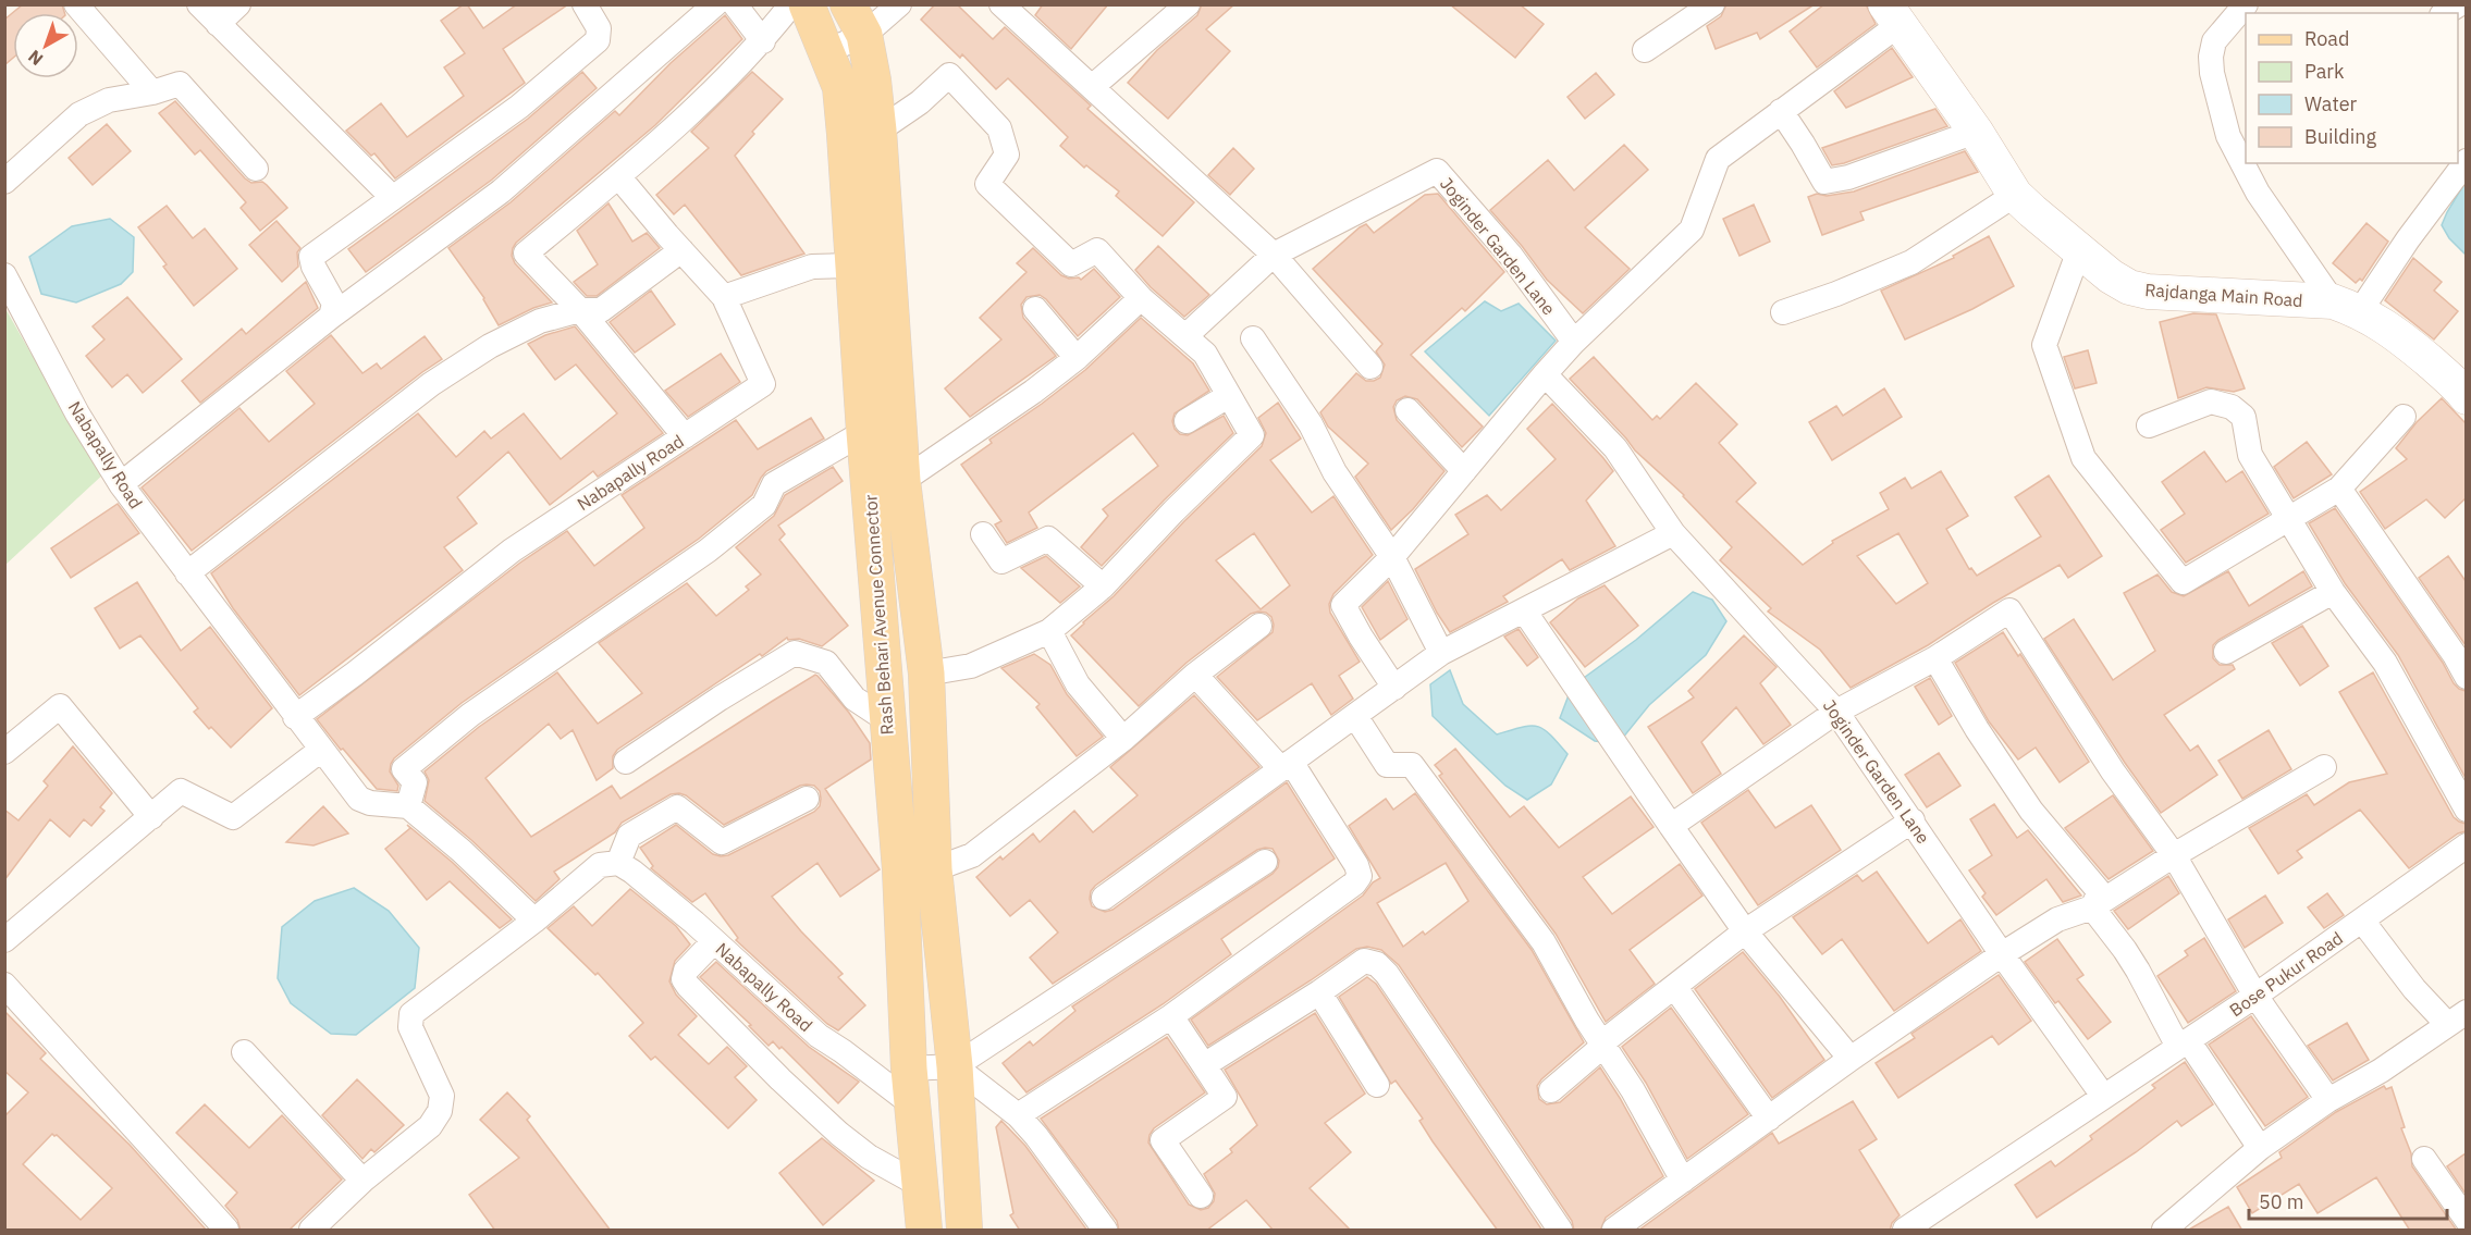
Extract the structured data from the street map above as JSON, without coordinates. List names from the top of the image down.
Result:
{
  "streets": {
    "main road": ["Rash Behari Avenue Connector"],
    "street": [
      "Joginder Garden Lane",
      "Rajdanga Main Road",
      "Nabapally Road",
      "Bose Pukur Road"
    ]
  },
  "crossings": [
    ["Joginder Garden Lane", "Bose Pukur Road"],
    ["Nabapally Road", "Rash Behari Avenue Connector"]
  ],
  "legend": [
    "Road",
    "Park",
    "Water",
    "Building"
  ],
  "scale_bar": "50 m",
  "north": "bottom left"
}
